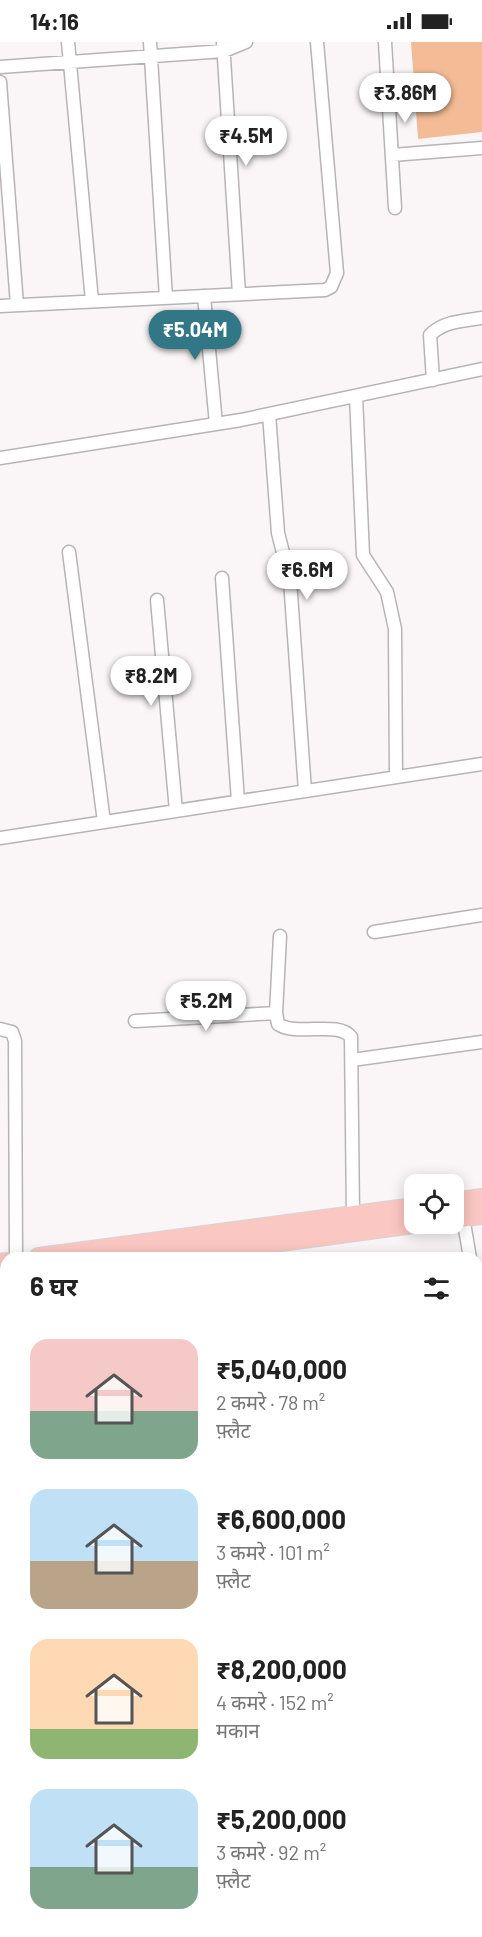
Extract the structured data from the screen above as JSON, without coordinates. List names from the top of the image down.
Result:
{
  "page": {
    "status": "14:16",
    "price": [
      "₹3.86M",
      "₹4.5M",
      "₹5.04M",
      "₹6.6M",
      "₹8.2M",
      "₹5.2M"
    ],
    "heading": "6 घर",
    "list": [
      {
        "name": "₹5,040,000",
        "note": "2 कमरे · 78 m² · फ़्लैट"
      },
      {
        "name": "₹6,600,000",
        "note": "3 कमरे · 101 m² · फ़्लैट"
      },
      {
        "name": "₹8,200,000",
        "note": "4 कमरे · 152 m² · मकान"
      },
      {
        "name": "₹5,200,000",
        "note": "3 कमरे · 92 m² · फ़्लैट"
      }
    ]
  }
}
